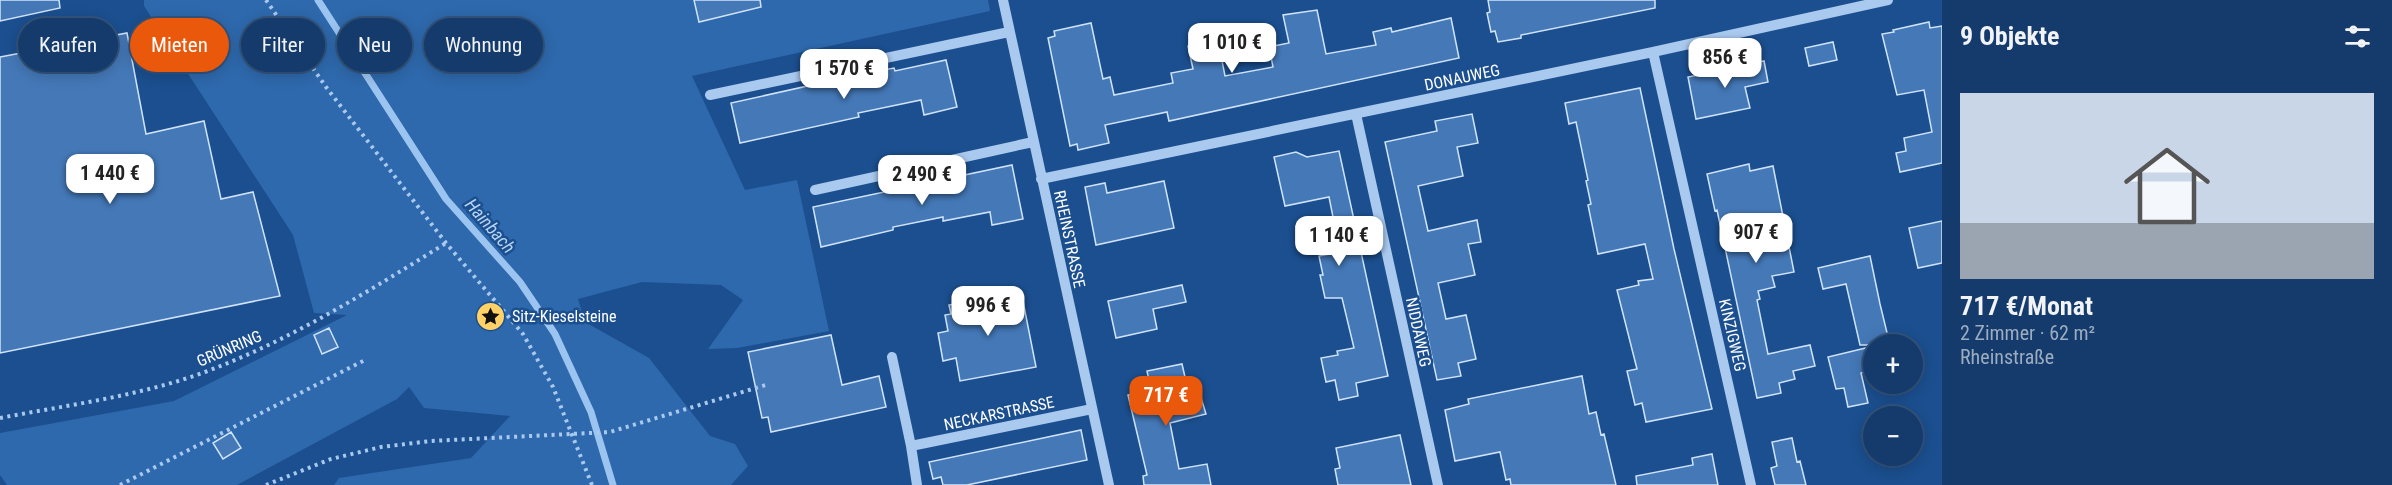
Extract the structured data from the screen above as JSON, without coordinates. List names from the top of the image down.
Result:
{
  "streets": {
    "street": [
      "DONAUWEG",
      "RHEINSTRASSE",
      "NIDDAWEG",
      "KINZIGWEG",
      "NECKARSTRASSE"
    ],
    "path": ["GRÜNRING"]
  },
  "crossings": [
    ["DONAUWEG", "RHEINSTRASSE"],
    ["DONAUWEG", "NIDDAWEG"],
    ["DONAUWEG", "KINZIGWEG"],
    ["RHEINSTRASSE", "NECKARSTRASSE"]
  ],
  "water": ["Hainbach"],
  "places": {
    "place": ["Sitz-Kieselsteine"]
  },
  "page": {
    "heading": "9 Objekte",
    "chip": [
      "Kaufen",
      "Mieten",
      "Filter",
      "Neu",
      "Wohnung"
    ],
    "price": [
      "1 010 €",
      "856 €",
      "1 570 €",
      "1 440 €",
      "2 490 €",
      "907 €",
      "1 140 €",
      "996 €",
      "717 €"
    ],
    "list": [
      {
        "name": "717 €/Monat",
        "note": "2 Zimmer · 62 m² · Rheinstraße"
      }
    ],
    "map_buttons": ["+", "−"]
  }
}
